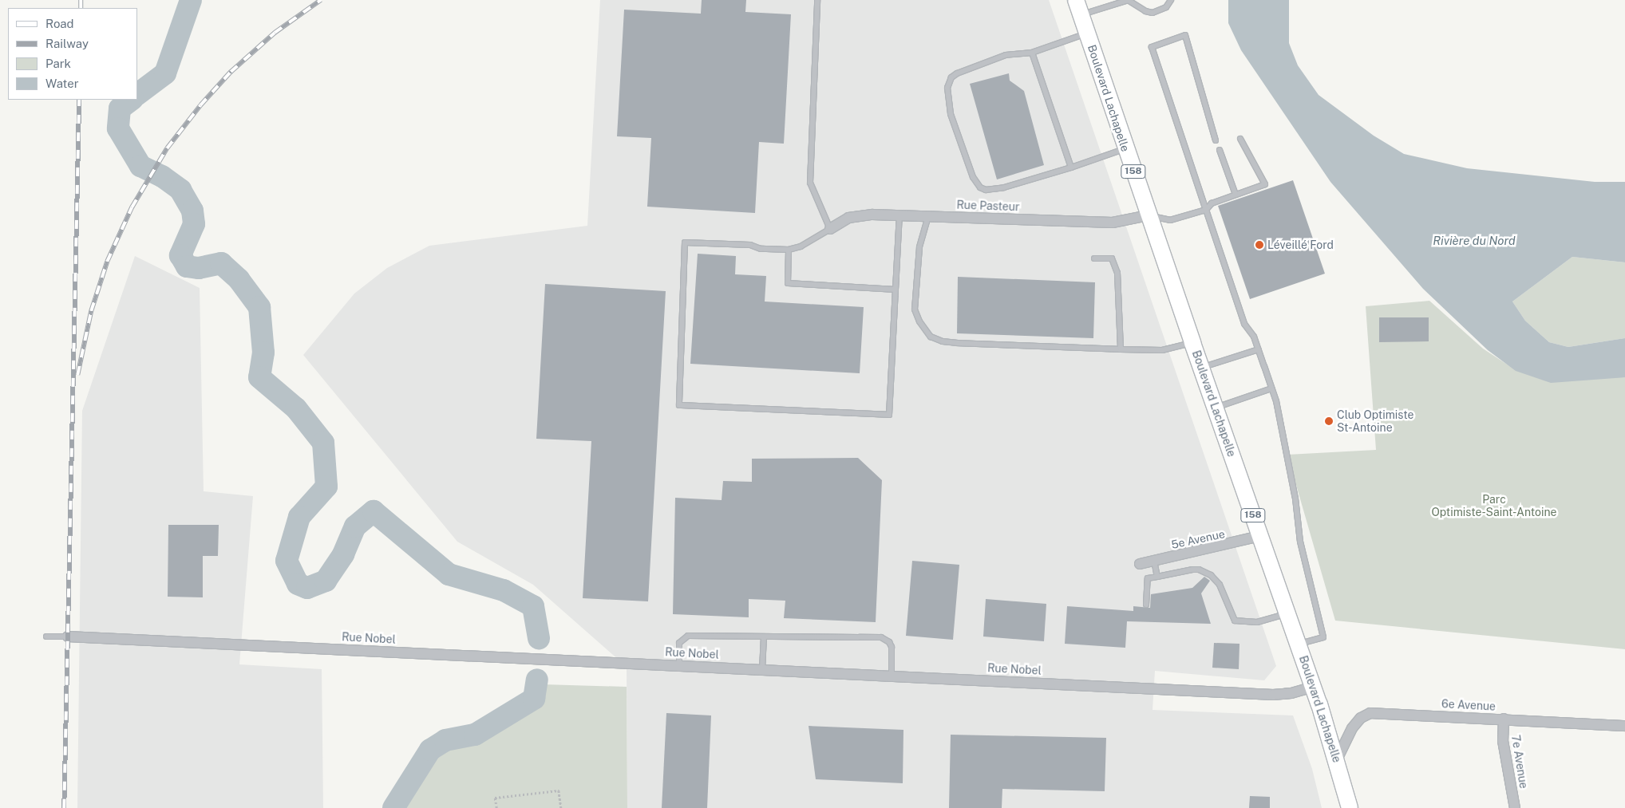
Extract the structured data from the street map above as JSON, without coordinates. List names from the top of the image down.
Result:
{
  "streets": {
    "main road": ["Boulevard Lachapelle", "158"],
    "street": [
      "Rue Pasteur",
      "5e Avenue",
      "Rue Nobel",
      "6e Avenue",
      "7e Avenue"
    ]
  },
  "crossings": [
    ["Boulevard Lachapelle", "Rue Pasteur"],
    ["Boulevard Lachapelle", "5e Avenue"],
    ["Boulevard Lachapelle", "Rue Nobel"],
    ["Boulevard Lachapelle", "6e Avenue"],
    ["6e Avenue", "7e Avenue"]
  ],
  "water": ["Rivière du Nord"],
  "parks": ["Parc Optimiste-Saint-Antoine"],
  "places": ["Léveillé Ford", "Club Optimiste St-Antoine"],
  "legend": [
    "Road",
    "Railway",
    "Park",
    "Water"
  ]
}
